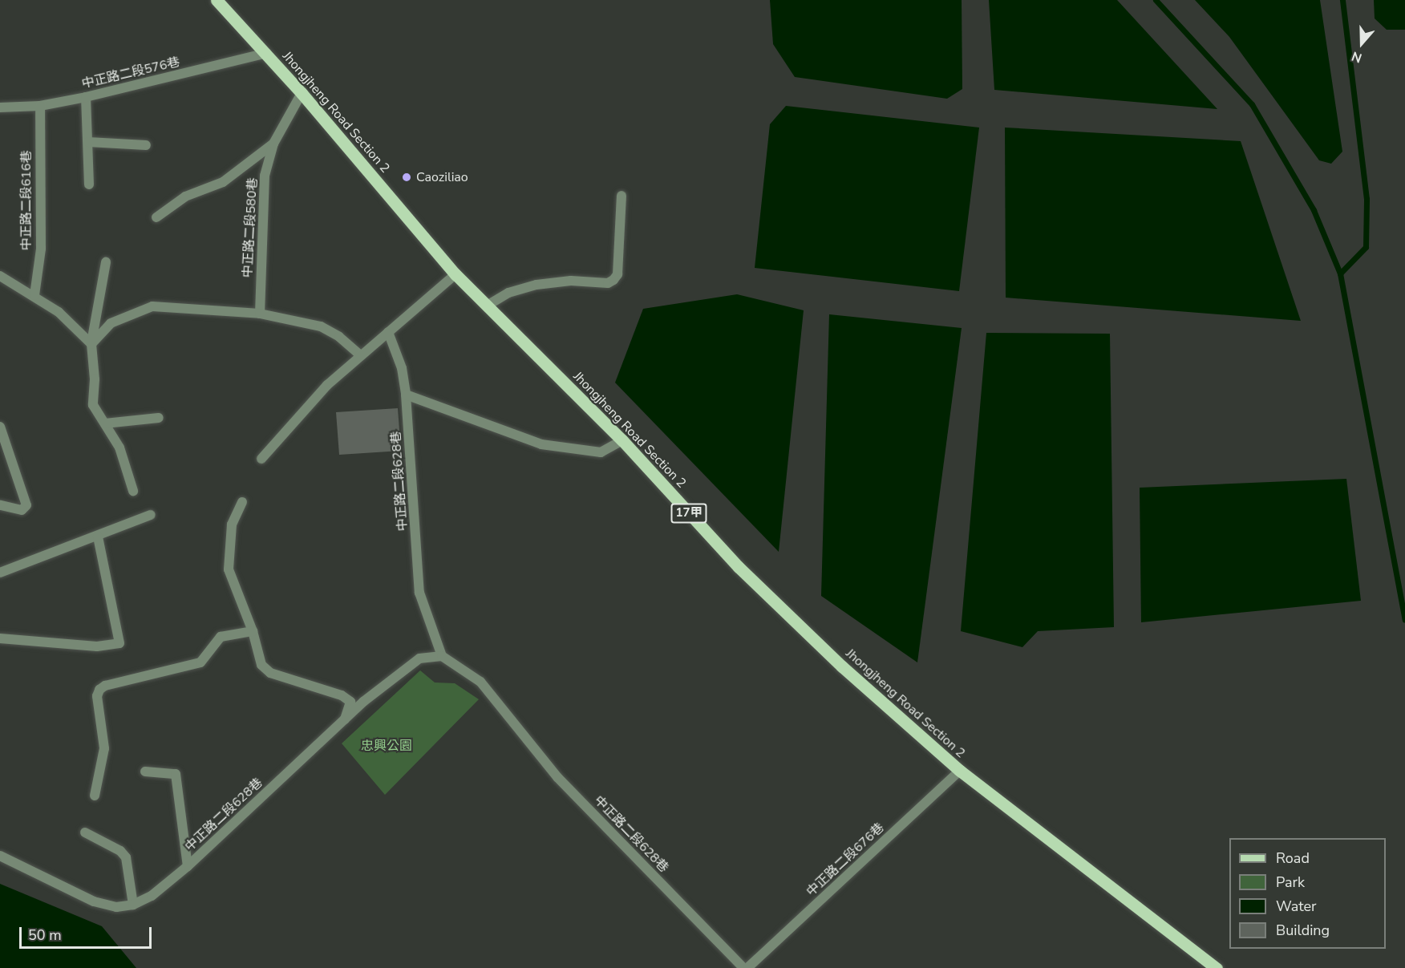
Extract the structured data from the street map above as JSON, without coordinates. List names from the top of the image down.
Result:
{
  "streets": {
    "main road": ["Jhongjheng Road Section 2", "17甲"],
    "street": [
      "中正路二段576巷",
      "中正路二段616巷",
      "中正路二段580巷",
      "中正路二段628巷",
      "中正路二段676巷"
    ]
  },
  "crossings": [
    ["中正路二段576巷", "Jhongjheng Road Section 2"],
    ["中正路二段576巷", "中正路二段616巷"],
    ["Jhongjheng Road Section 2", "中正路二段580巷"],
    ["Jhongjheng Road Section 2", "中正路二段676巷"]
  ],
  "parks": ["忠興公園"],
  "places": ["Caoziliao"],
  "legend": [
    "Road",
    "Park",
    "Water",
    "Building"
  ],
  "scale_bar": "50 m",
  "north": "bottom"
}
